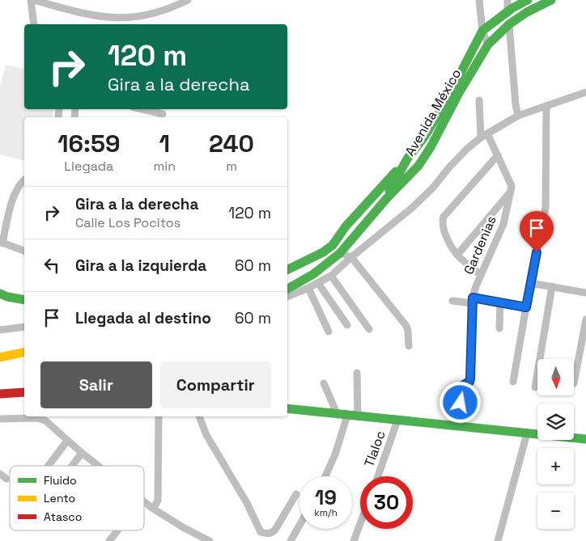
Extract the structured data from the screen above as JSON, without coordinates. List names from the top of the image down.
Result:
{
  "streets": {
    "main road": ["Avenida México"],
    "street": ["Gardenias", "Tlaloc"]
  },
  "legend": ["Fluido", "Lento", "Atasco"],
  "north": "bottom",
  "page": {
    "turn": ["120 m", "Gira a la derecha"],
    "eta": [
      "16:59",
      "Llegada",
      "1",
      "min",
      "240",
      "m"
    ],
    "list": [
      {
        "name": "Gira a la derecha",
        "note": "Calle Los Pocitos",
        "value": "120 m"
      },
      {
        "name": "Gira a la izquierda",
        "value": "60 m"
      },
      {
        "name": "Llegada al destino",
        "value": "60 m"
      }
    ],
    "buttons": ["Salir", "Compartir"],
    "map_buttons": ["+", "−"],
    "speed": "19 km/h",
    "limit": "30"
  }
}
